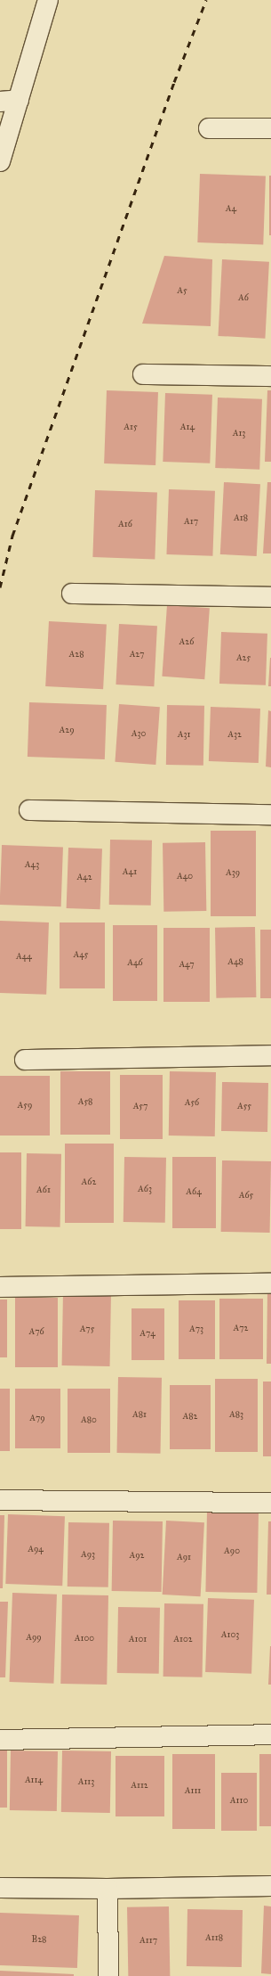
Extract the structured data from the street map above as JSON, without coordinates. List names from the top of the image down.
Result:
{
  "house_numbers": [
    "A4",
    "A5",
    "A6",
    "A15",
    "A14",
    "A13",
    "A18",
    "A17",
    "A16",
    "A26",
    "A28",
    "A27",
    "A25",
    "A29",
    "A30",
    "A31",
    "A32",
    "A43",
    "A41",
    "A39",
    "A40",
    "A42",
    "A45",
    "A44",
    "A48",
    "A46",
    "A47",
    "A58",
    "A56",
    "A59",
    "A57",
    "A55",
    "A62",
    "A63",
    "A61",
    "A64",
    "A65",
    "A72",
    "A75",
    "A73",
    "A76",
    "A74",
    "A81",
    "A83",
    "A82",
    "A79",
    "A80",
    "A94",
    "A90",
    "A93",
    "A92",
    "A91",
    "A103",
    "A99",
    "A100",
    "A101",
    "A102",
    "A114",
    "A113",
    "A112",
    "A111",
    "A110",
    "A118",
    "B28",
    "A117"
  ]
}
